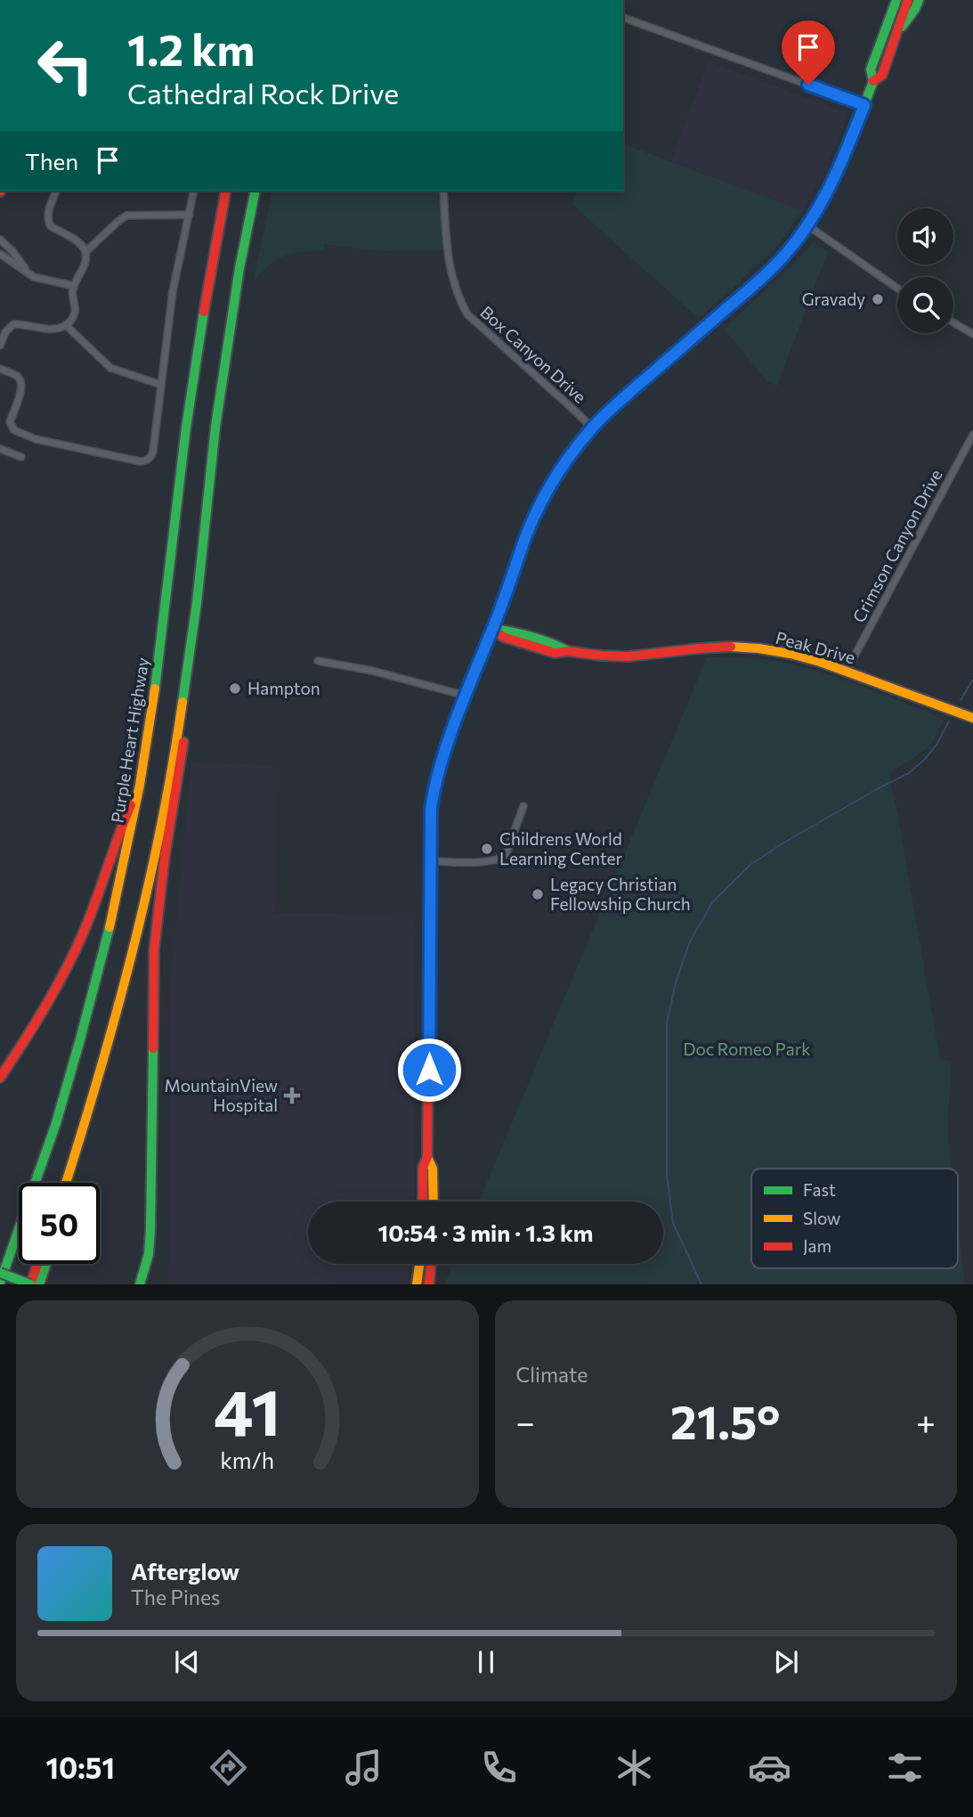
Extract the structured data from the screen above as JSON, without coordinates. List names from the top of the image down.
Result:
{
  "streets": {
    "main road": ["Peak Drive", "Purple Heart Highway"],
    "street": ["Box Canyon Drive", "Crimson Canyon Drive"]
  },
  "crossings": [
    ["Crimson Canyon Drive", "Peak Drive"]
  ],
  "parks": ["Doc Romeo Park"],
  "places": {
    "other": [
      "Gravady",
      "Hampton",
      "Childrens World Learning Center",
      "Legacy Christian Fellowship Church"
    ],
    "health": ["MountainView Hospital"]
  },
  "legend": ["Fast", "Slow", "Jam"],
  "page": {
    "turn": ["1.2 km", "Cathedral Rock Drive"],
    "then": "Then",
    "limit": "50",
    "trip": "10:54 · 3 min · 1.3 km",
    "tile": "Climate",
    "heat": ["−", "21.5°", "+"],
    "song": ["Afterglow", "The Pines"],
    "tabs": "10:51",
    "gauge": ["41", "km/h"]
  }
}
